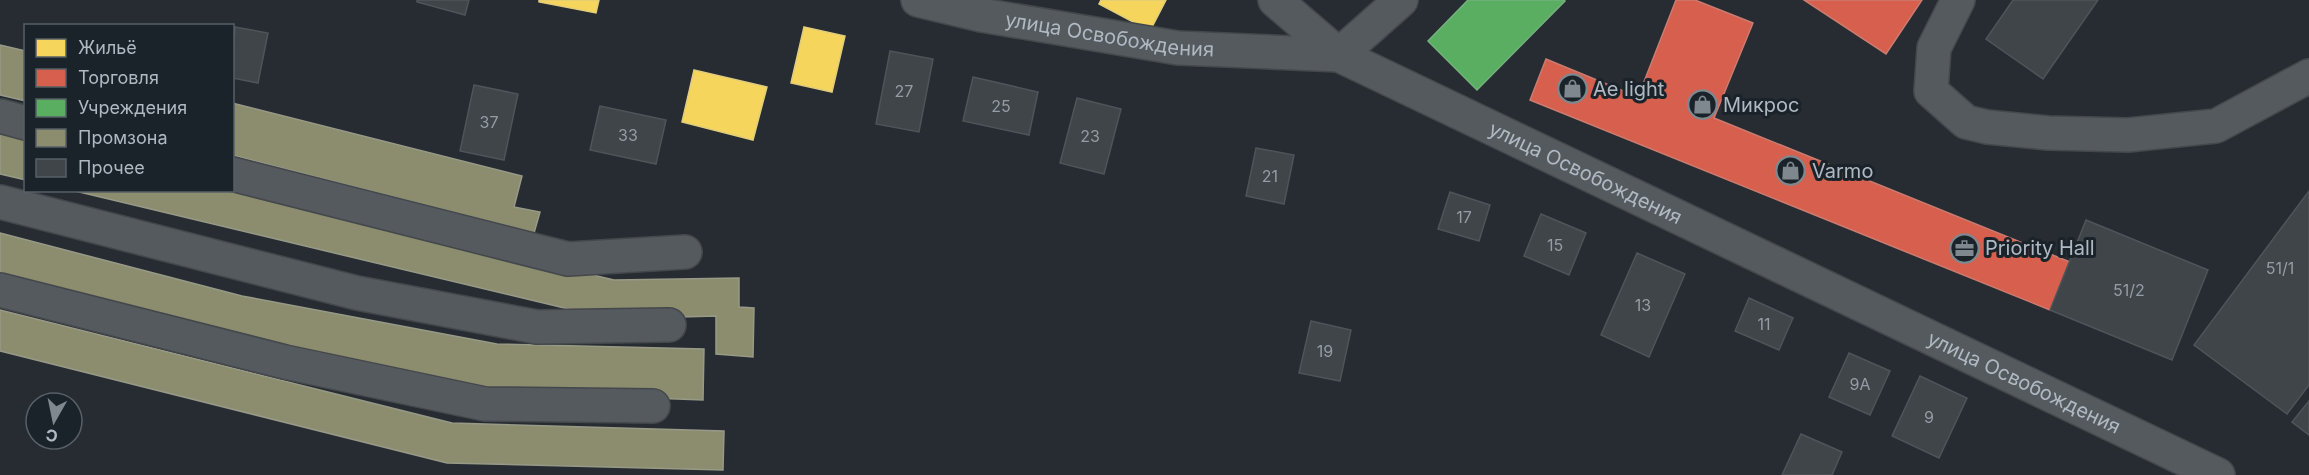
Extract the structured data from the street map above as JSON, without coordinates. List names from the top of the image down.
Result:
{
  "streets": {
    "street": ["улица Освобождения"]
  },
  "places": {
    "shop": ["Ae light", "Микрос", "Varmo"],
    "office": ["Priority Hall"]
  },
  "house_numbers": [
    "27",
    "25",
    "37",
    "33",
    "23",
    "21",
    "17",
    "15",
    "51/1",
    "51/2",
    "13",
    "11",
    "19",
    "9А",
    "9"
  ],
  "legend": [
    "Жильё",
    "Торговля",
    "Учреждения",
    "Промзона",
    "Прочее"
  ],
  "north": "bottom"
}
